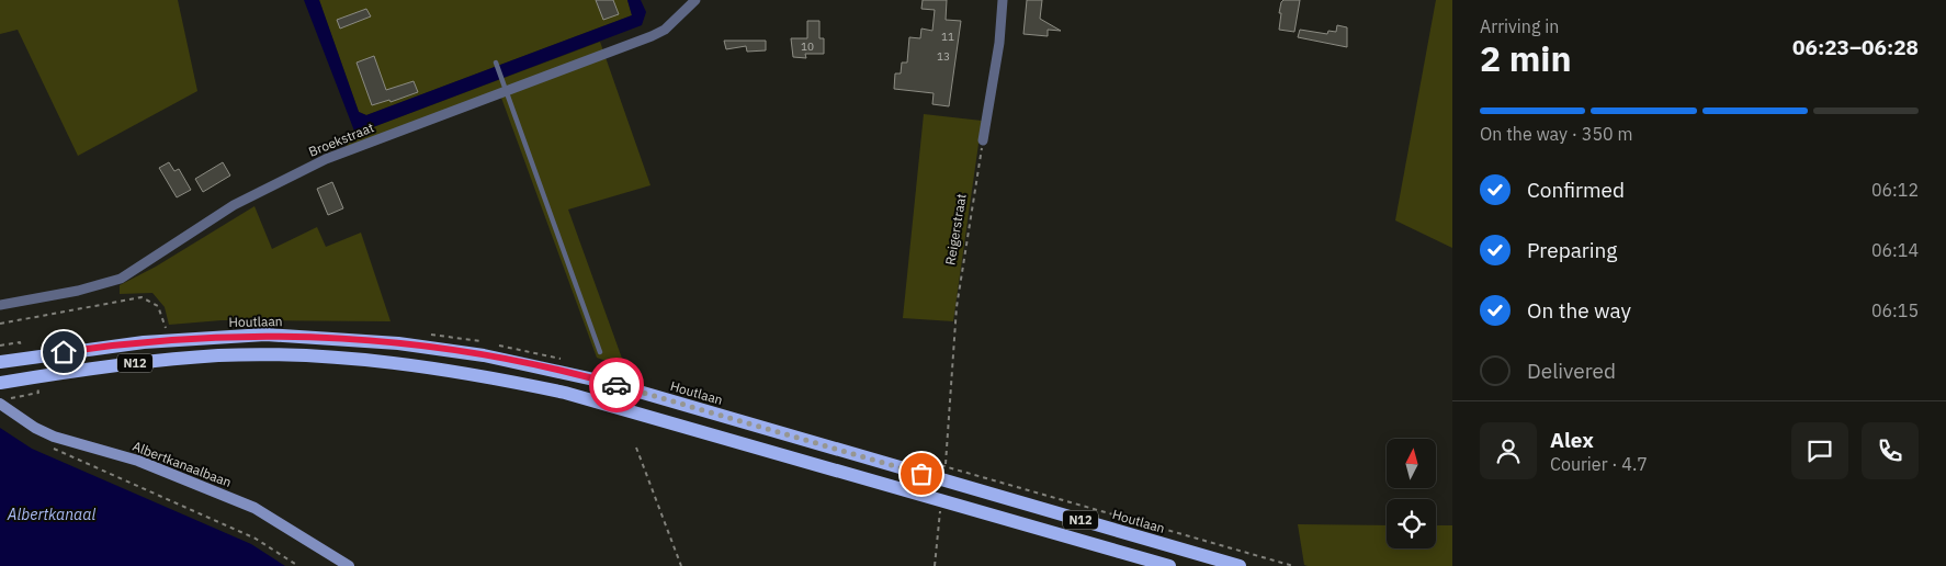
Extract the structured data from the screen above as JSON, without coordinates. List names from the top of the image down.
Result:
{
  "streets": {
    "main road": ["Houtlaan", "N12"],
    "street": ["Broekstraat", "Albertkanaalbaan"],
    "path": ["Reigerstraat"]
  },
  "water": ["Albertkanaal"],
  "house_numbers": ["11", "10", "13"],
  "north": "top",
  "page": {
    "heading": ["2 min", "Arriving in", "06:23–06:28"],
    "panel": ["Alex", "Courier · 4.7"],
    "bar": "On the way · 350 m",
    "list": [
      ["Confirmed", "06:12"],
      ["Preparing", "06:14"],
      ["On the way", "06:15"],
      "Delivered"
    ]
  }
}
